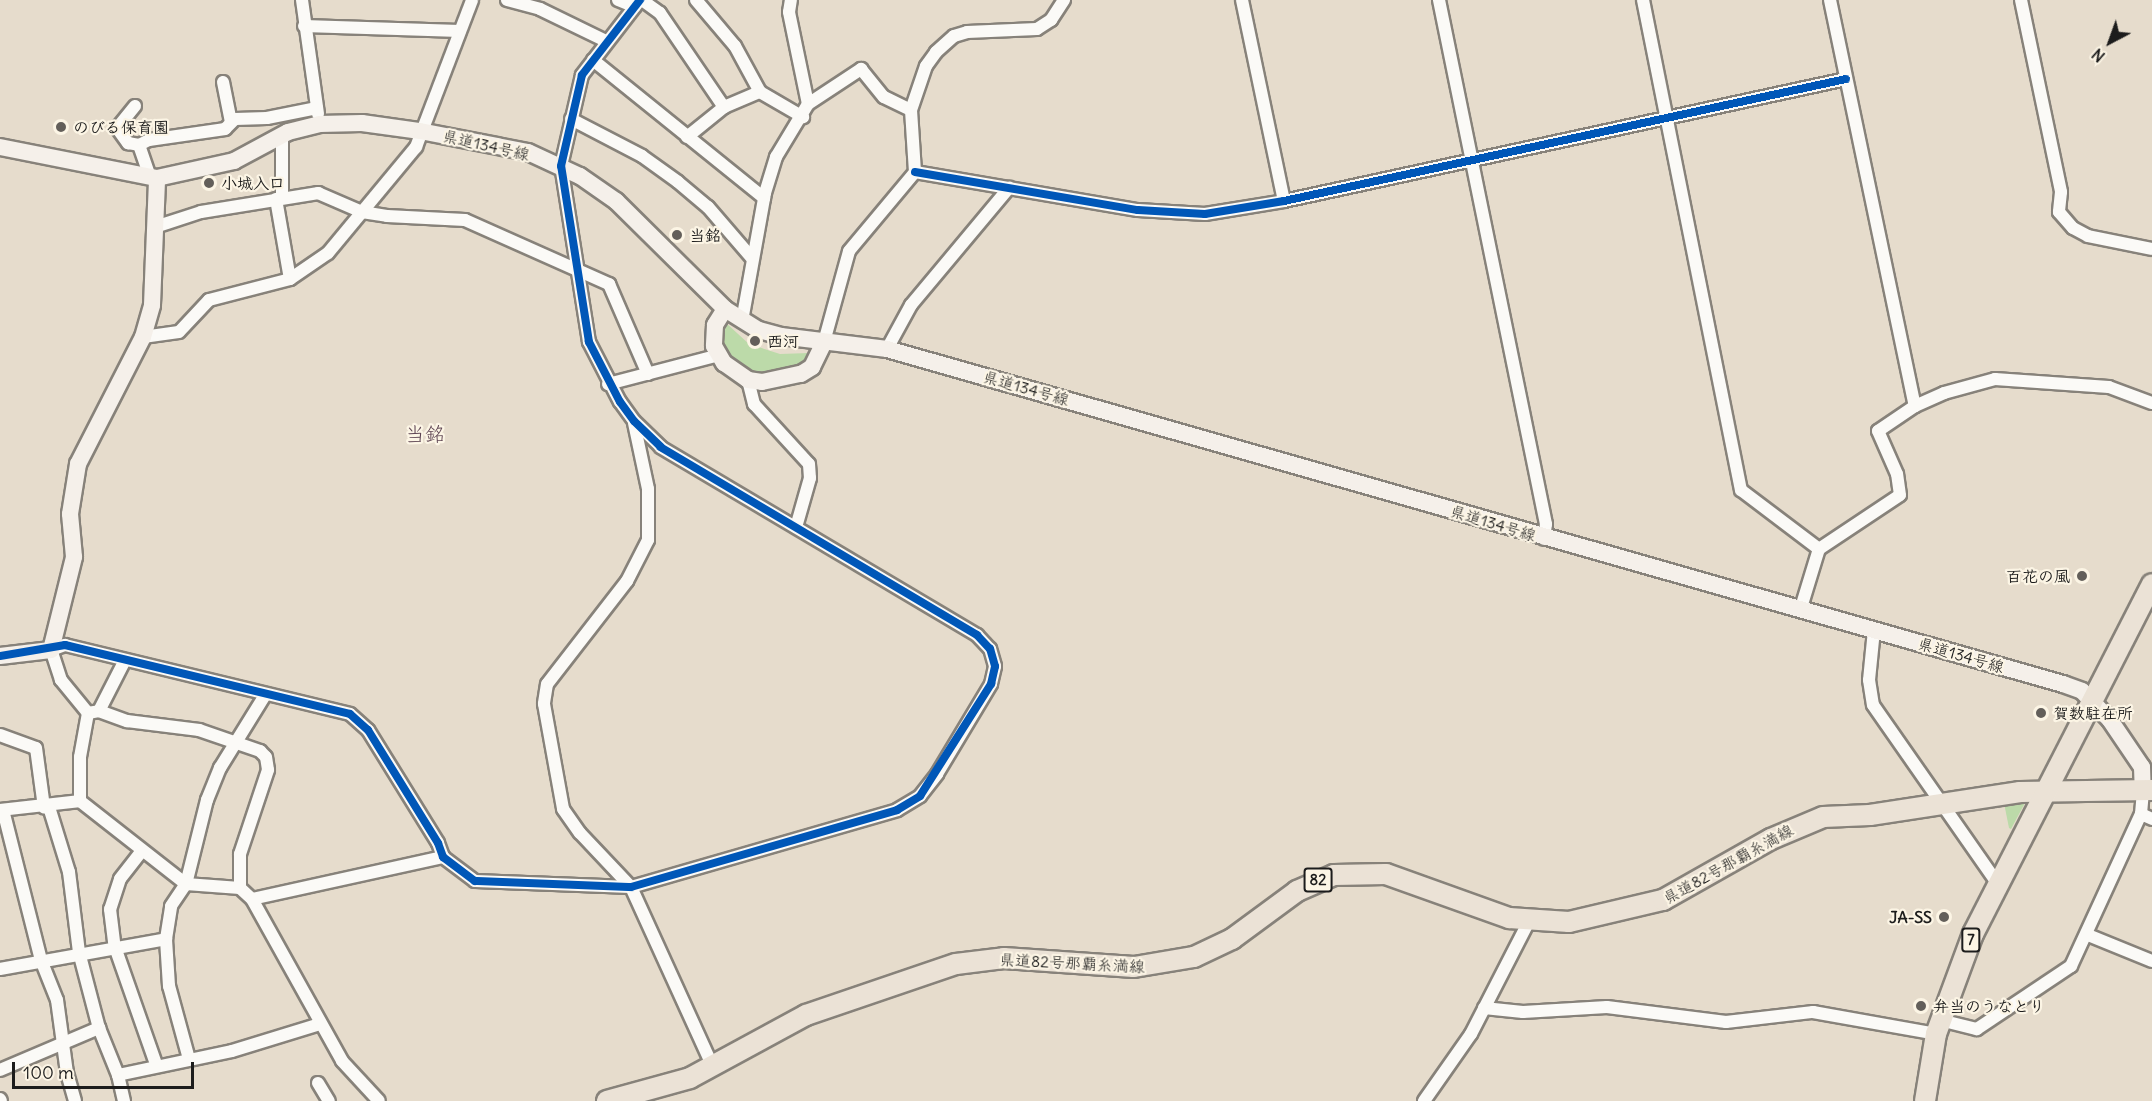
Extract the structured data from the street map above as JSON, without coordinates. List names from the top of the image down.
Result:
{
  "streets": {
    "main road": [
      "県道134号線",
      "県道82号那覇糸満線",
      "82",
      "7"
    ]
  },
  "crossings": [
    ["県道134号線", "7"],
    ["県道82号那覇糸満線", "7"]
  ],
  "districts": ["当銘"],
  "places": [
    "のびる保育園",
    "小城入口",
    "当銘",
    "西河",
    "百花の風",
    "賀数駐在所",
    "JA-SS",
    "弁当のうなとり"
  ],
  "scale_bar": "100 m",
  "north": "bottom left"
}
